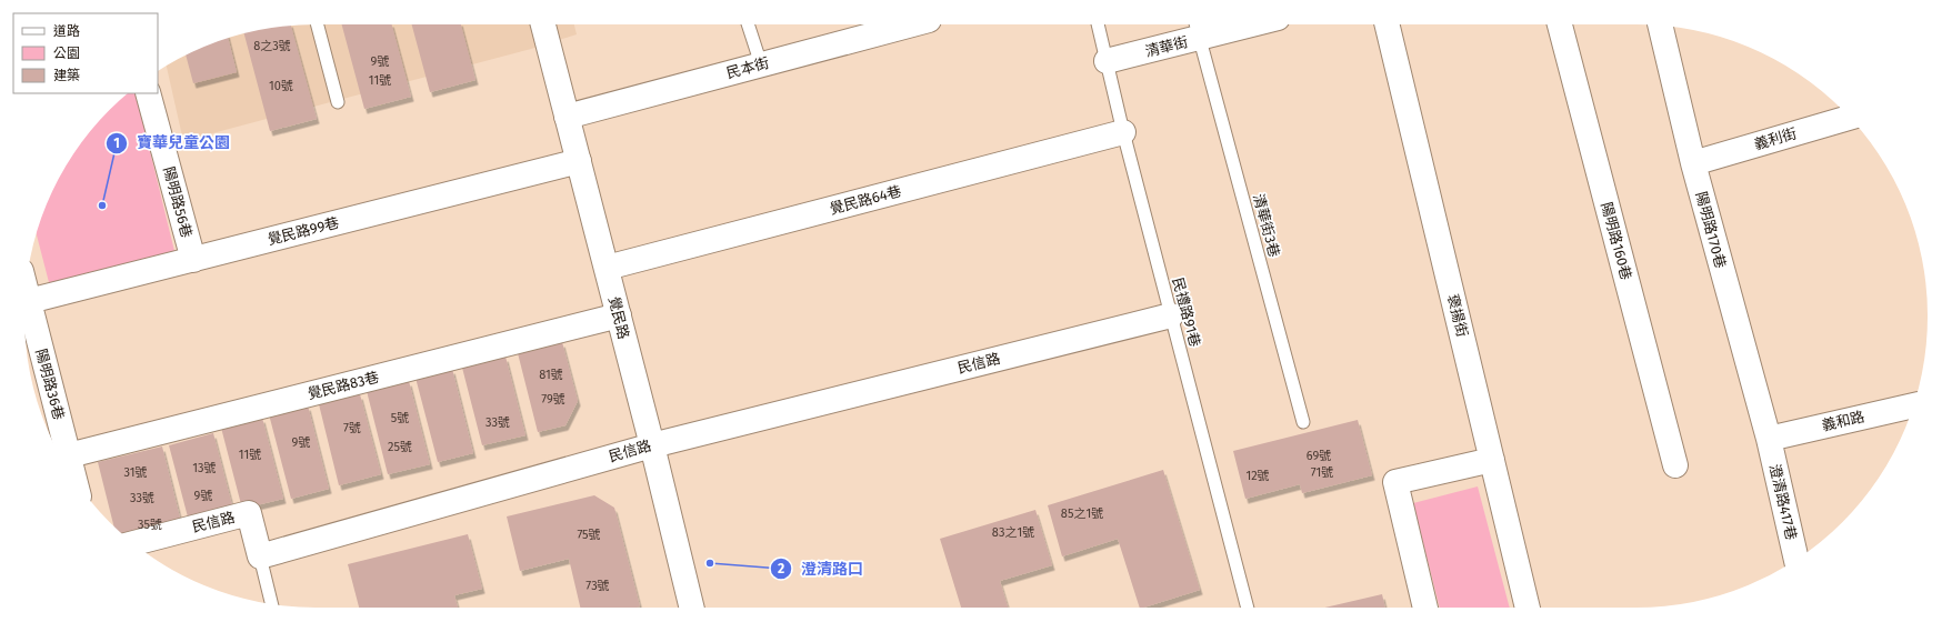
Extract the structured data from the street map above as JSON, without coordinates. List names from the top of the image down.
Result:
{
  "streets": {
    "street": [
      "清華街",
      "民本街",
      "義利街",
      "覺民路64巷",
      "陽明路56巷",
      "陽明路170巷",
      "覺民路99巷",
      "陽明路160巷",
      "褒揚街",
      "覺民路",
      "民信路",
      "陽明路36巷",
      "覺民路83巷",
      "義和路",
      "澄清路417巷"
    ],
    "lane": ["清華街3巷", "民禮路91巷"]
  },
  "crossings": [
    ["清華街", "清華街3巷"],
    ["清華街", "民禮路91巷"],
    ["民本街", "覺民路"],
    ["義利街", "陽明路170巷"],
    ["覺民路64巷", "民禮路91巷"],
    ["覺民路64巷", "覺民路"],
    ["陽明路56巷", "覺民路99巷"],
    ["陽明路170巷", "義和路"],
    ["陽明路170巷", "澄清路417巷"],
    ["覺民路99巷", "覺民路"],
    ["覺民路99巷", "陽明路36巷"],
    ["民禮路91巷", "民信路"],
    ["覺民路", "民信路"],
    ["覺民路", "覺民路83巷"],
    ["陽明路36巷", "覺民路83巷"],
    ["義和路", "澄清路417巷"]
  ],
  "places": ["寶華兒童公園", "澄清路口"],
  "house_numbers": [
    "8之3號",
    "9號",
    "11號",
    "10號",
    "81號",
    "79號",
    "5號",
    "33號",
    "7號",
    "9號",
    "25號",
    "11號",
    "69號",
    "13號",
    "31號",
    "71號",
    "12號",
    "9號",
    "33號",
    "85之1號",
    "35號",
    "83之1號",
    "75號",
    "73號"
  ],
  "legend": ["道路", "公園", "建築"]
}
